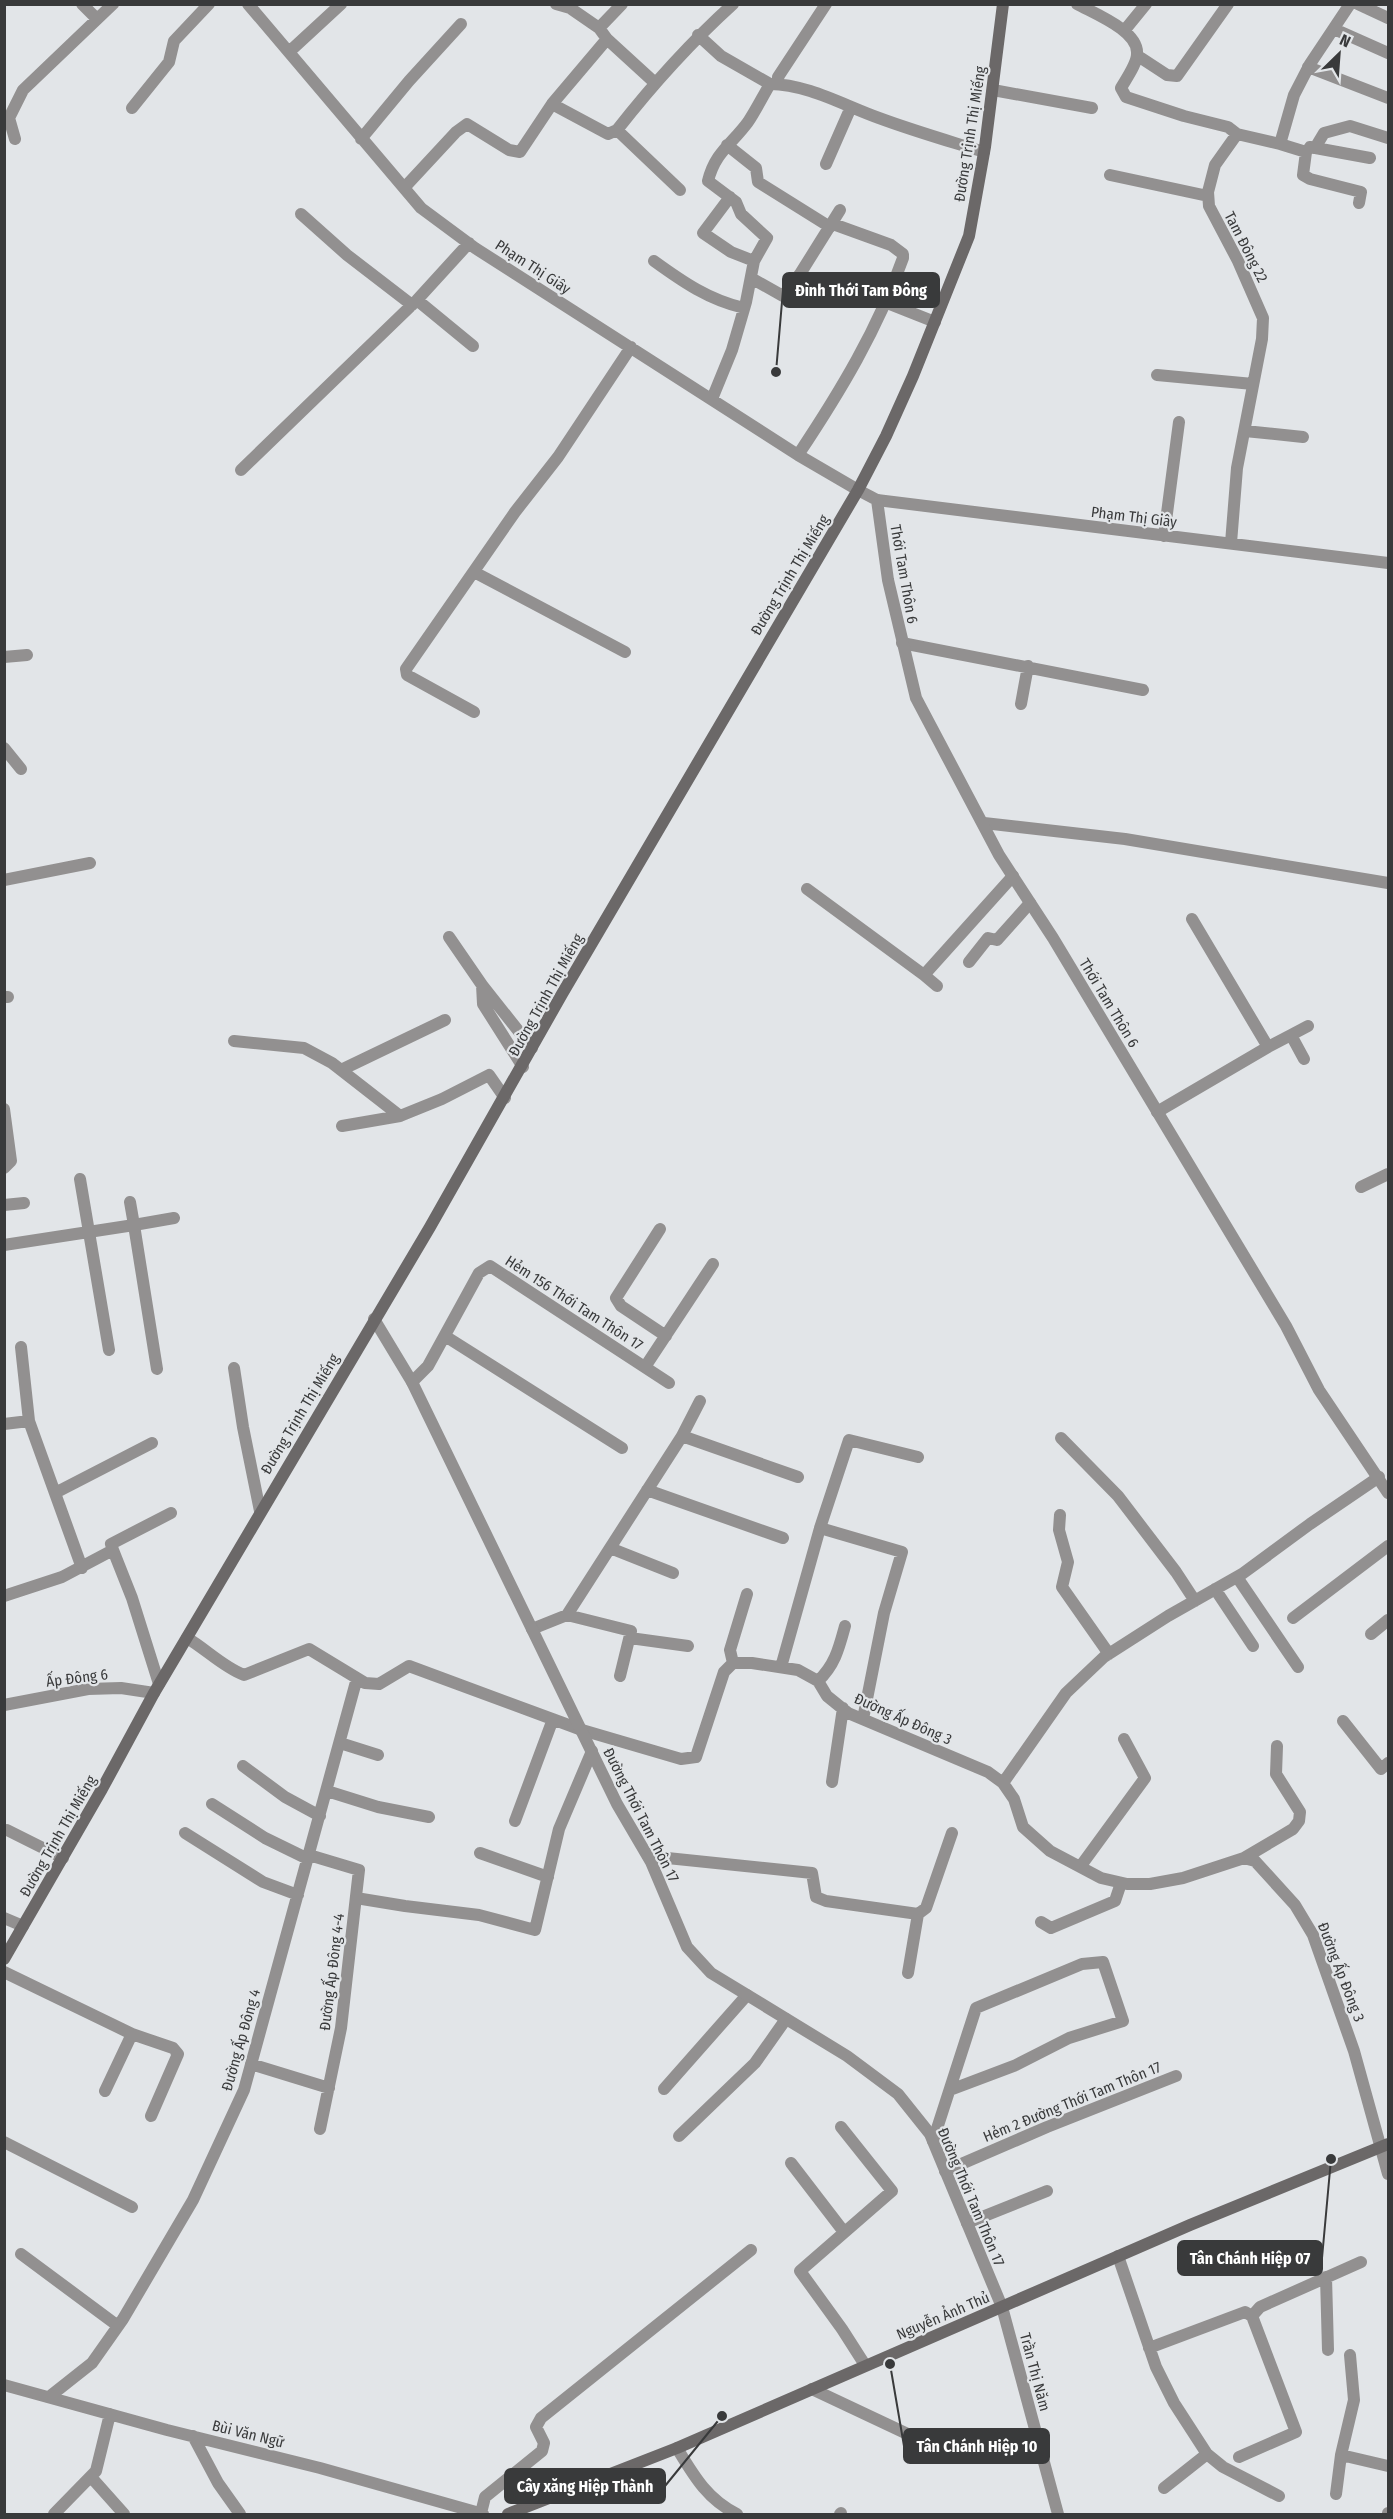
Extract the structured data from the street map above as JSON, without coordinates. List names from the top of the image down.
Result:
{
  "streets": {
    "main road": ["Đường Trịnh Thị Miếng", "Nguyễn Ảnh Thủ"],
    "street": [
      "Tam Đông 22",
      "Phạm Thị Giây",
      "Thới Tam Thôn 6",
      "Hẻm 156 Thới Tam Thôn 17",
      "Ấp Đông 6",
      "Đường Ấp Đông 3",
      "Đường Thới Tam Thôn 17",
      "Đường Ấp Đông 4-4",
      "Đường Ấp Đông 4",
      "Hẻm 2 Đường Thới Tam Thôn 17",
      "Trần Thị Năm",
      "Bùi Văn Ngữ"
    ]
  },
  "crossings": [
    ["Đường Trịnh Thị Miếng", "Phạm Thị Giây"],
    ["Đường Trịnh Thị Miếng", "Ấp Đông 6"],
    ["Đường Trịnh Thị Miếng", "Đường Thới Tam Thôn 17"],
    ["Tam Đông 22", "Phạm Thị Giây"],
    ["Phạm Thị Giây", "Thới Tam Thôn 6"],
    ["Hẻm 156 Thới Tam Thôn 17", "Đường Thới Tam Thôn 17"],
    ["Đường Ấp Đông 3", "Nguyễn Ảnh Thủ"],
    ["Đường Thới Tam Thôn 17", "Hẻm 2 Đường Thới Tam Thôn 17"],
    ["Đường Thới Tam Thôn 17", "Nguyễn Ảnh Thủ"],
    ["Đường Thới Tam Thôn 17", "Trần Thị Năm"],
    ["Đường Ấp Đông 4-4", "Đường Ấp Đông 4"],
    ["Đường Ấp Đông 4", "Bùi Văn Ngữ"],
    ["Nguyễn Ảnh Thủ", "Trần Thị Năm"]
  ],
  "places": [
    "Đình Thới Tam Đông",
    "Tân Chánh Hiệp 07",
    "Tân Chánh Hiệp 10",
    "Cây xăng Hiệp Thành"
  ],
  "north": "top right"
}
